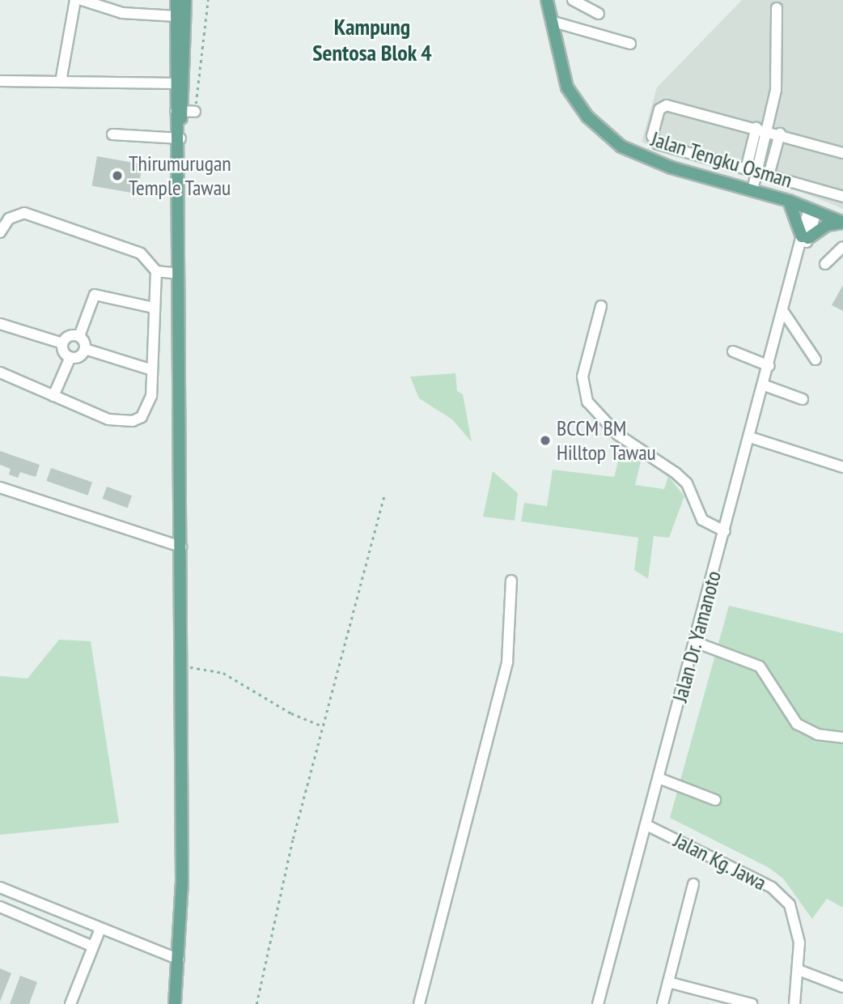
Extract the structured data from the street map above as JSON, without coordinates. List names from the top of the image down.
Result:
{
  "streets": {
    "main road": ["Jalan Tengku Osman"],
    "street": ["Jalan Dr. Yamanoto", "Jalan Kg. Jawa"]
  },
  "crossings": [
    ["Jalan Tengku Osman", "Jalan Dr. Yamanoto"],
    ["Jalan Dr. Yamanoto", "Jalan Kg. Jawa"]
  ],
  "districts": ["Kampung Sentosa Blok 4"],
  "places": ["Thirumurugan Temple Tawau", "BCCM BM Hilltop Tawau"]
}
